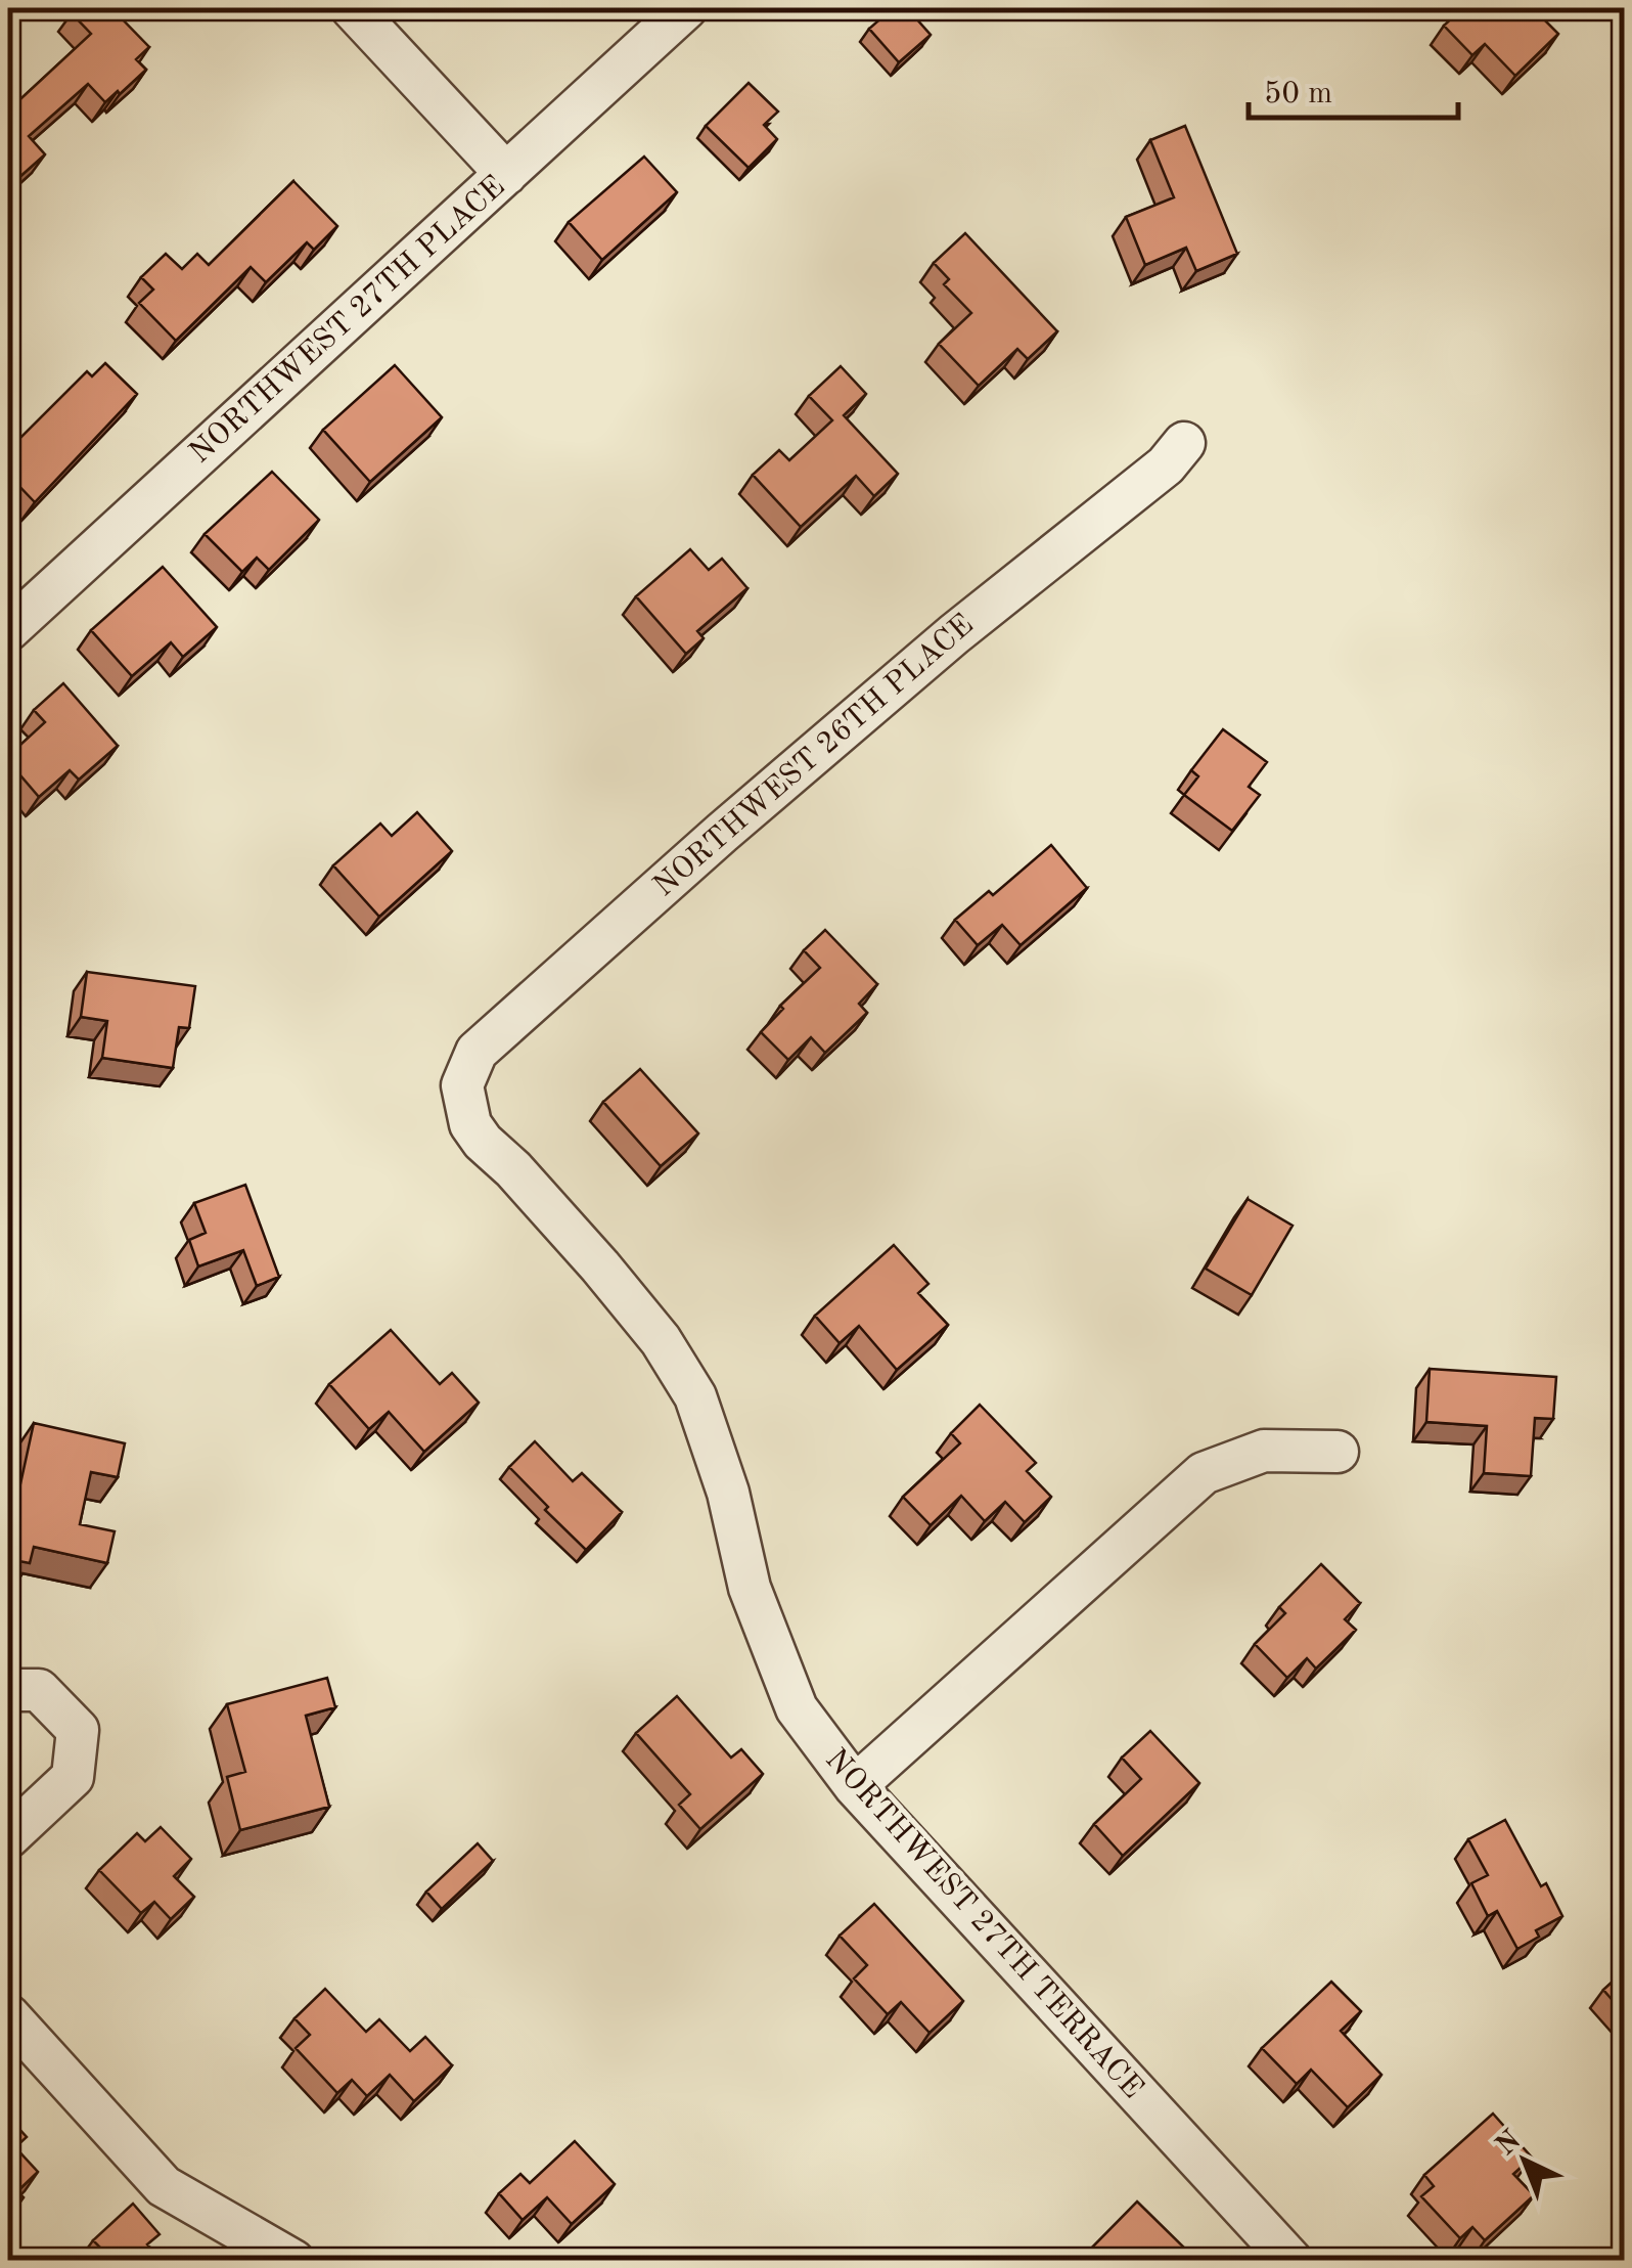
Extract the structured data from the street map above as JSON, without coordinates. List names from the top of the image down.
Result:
{
  "streets": {
    "street": ["NORTHWEST 27TH PLACE", "NORTHWEST 26TH PLACE", "NORTHWEST 27TH TERRACE"]
  },
  "crossings": [
    ["NORTHWEST 26TH PLACE", "NORTHWEST 27TH TERRACE"]
  ],
  "scale_bar": "50 m",
  "north": "top left"
}
